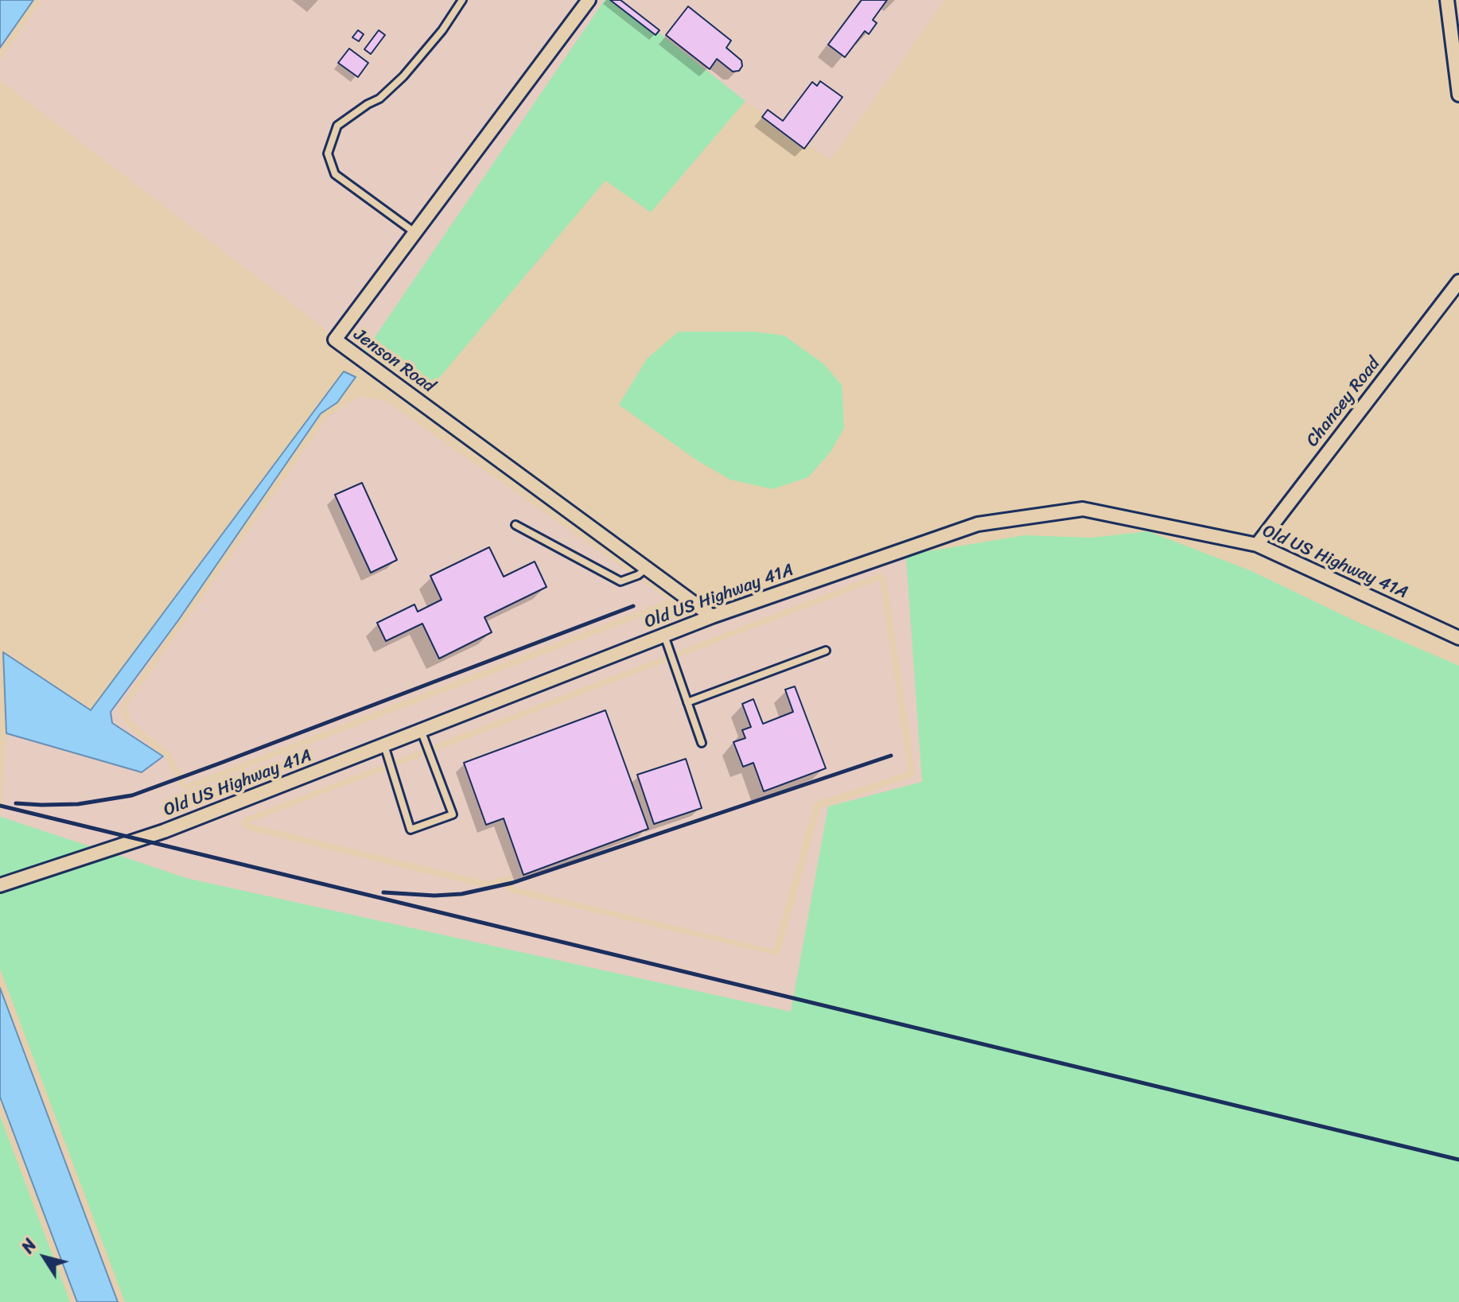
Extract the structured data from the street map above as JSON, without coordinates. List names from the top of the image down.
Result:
{
  "streets": {
    "street": ["Jenson Road", "Chancey Road", "Old US Highway 41A"]
  },
  "crossings": [
    ["Jenson Road", "Old US Highway 41A"],
    ["Chancey Road", "Old US Highway 41A"]
  ],
  "north": "top left"
}
